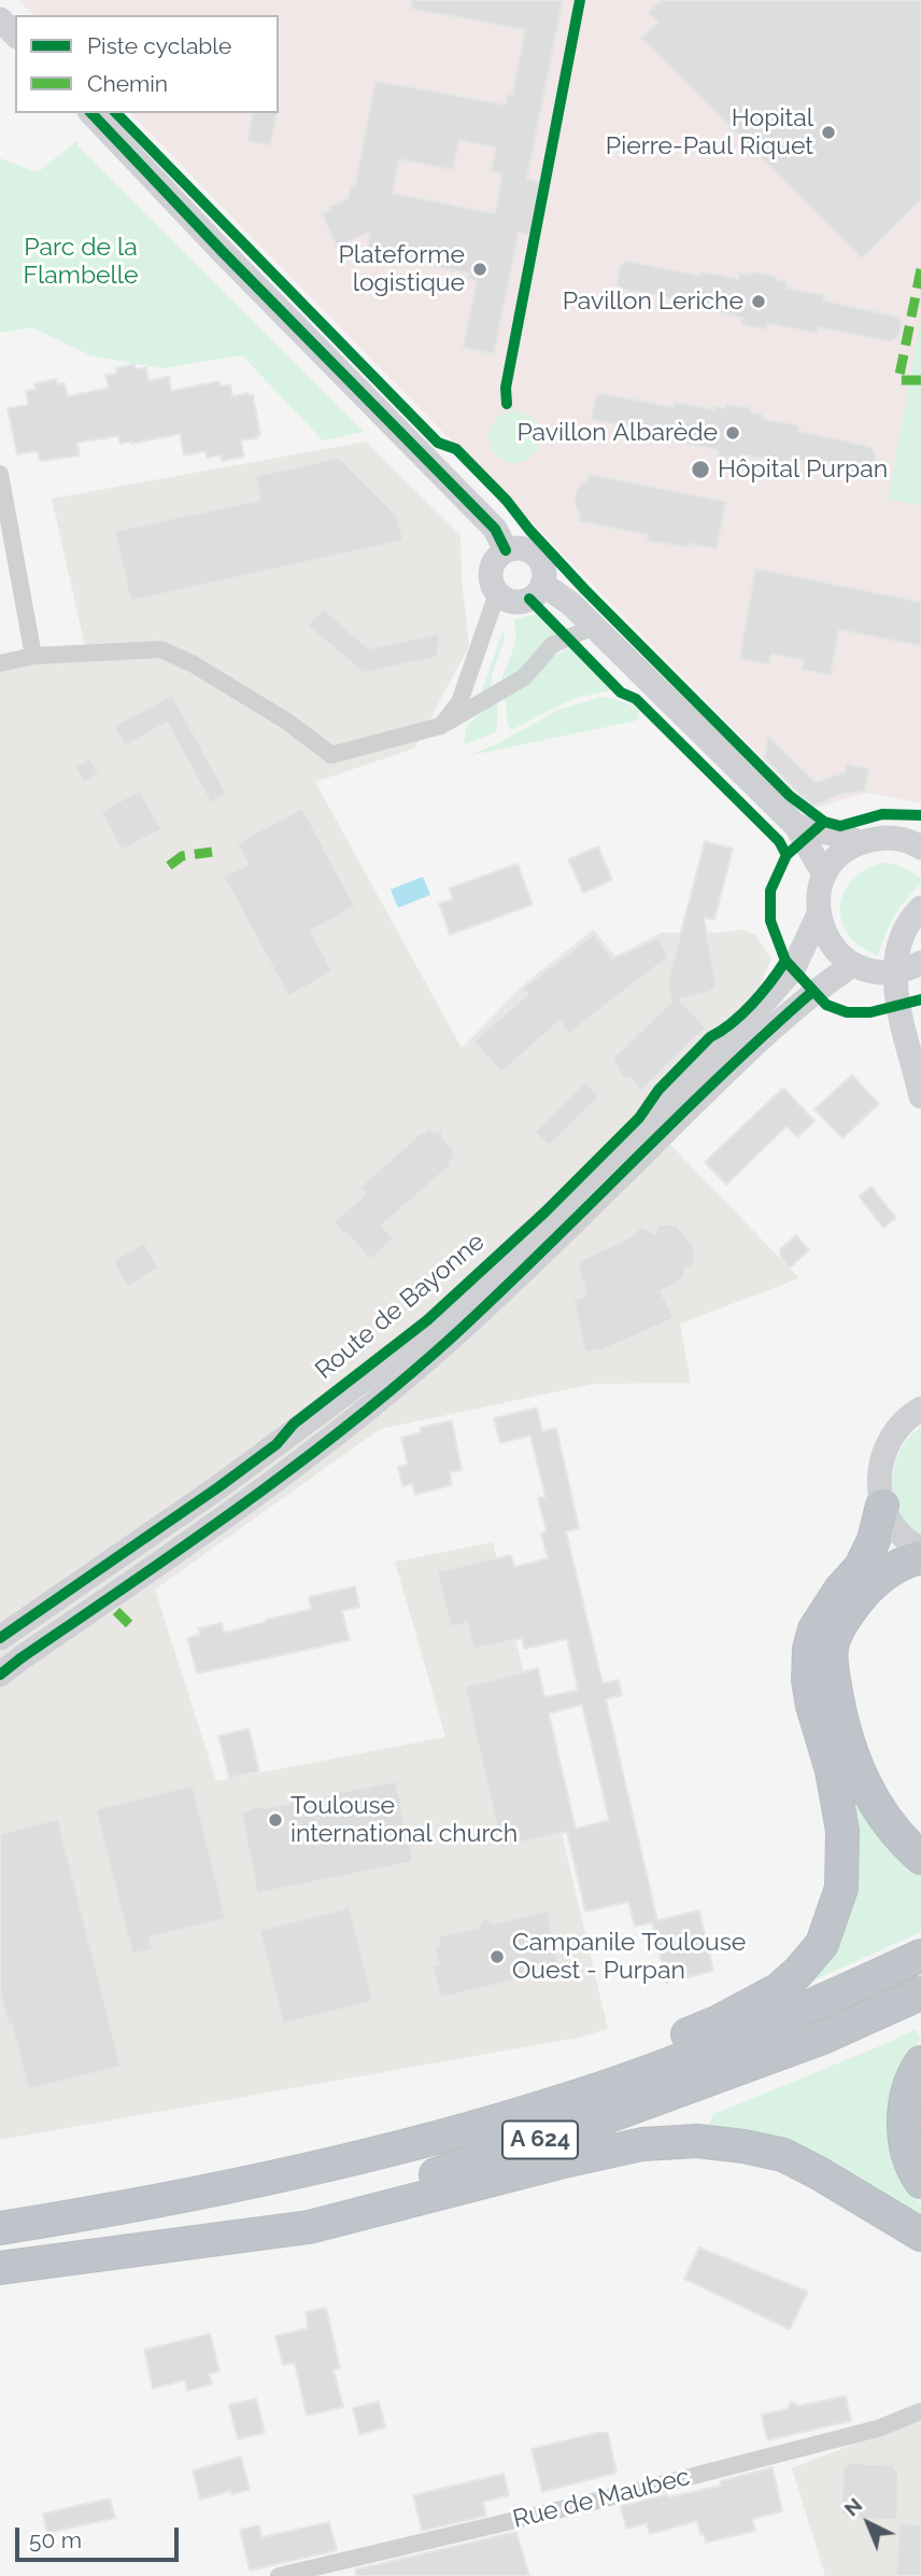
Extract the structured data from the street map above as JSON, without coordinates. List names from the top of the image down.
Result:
{
  "streets": {
    "highway": ["A 624"],
    "street": ["Route de Bayonne", "Rue de Maubec"]
  },
  "parks": ["Parc de la Flambelle"],
  "places": [
    "Hopital Pierre-Paul Riquet",
    "Plateforme logistique",
    "Pavillon Leriche",
    "Pavillon Albarède",
    "Hôpital Purpan",
    "Toulouse international church",
    "Campanile Toulouse Ouest - Purpan"
  ],
  "legend": ["Piste cyclable", "Chemin"],
  "scale_bar": "50 m",
  "north": "top left"
}
